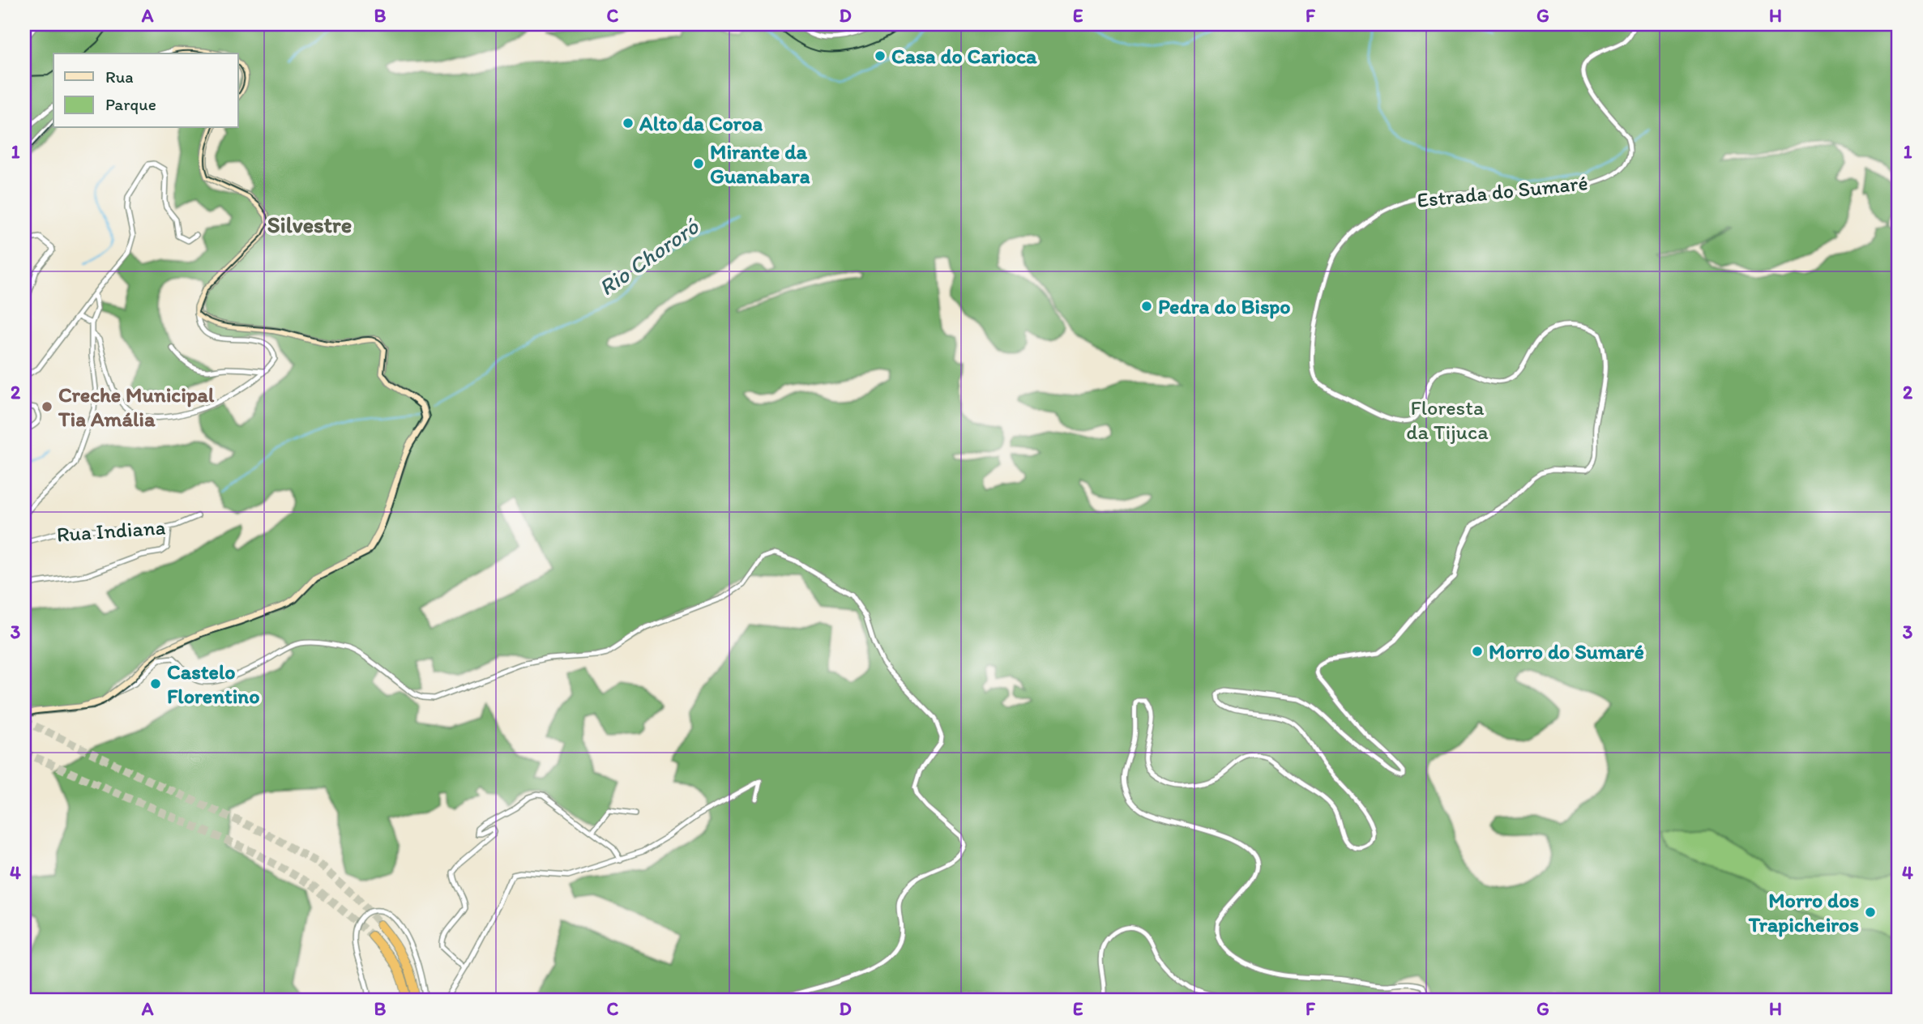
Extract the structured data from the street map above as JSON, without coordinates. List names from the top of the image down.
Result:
{
  "streets": {
    "street": ["Estrada do Sumaré", "Rua Indiana"]
  },
  "districts": ["Silvestre"],
  "water": ["Rio Chororó"],
  "parks": ["Floresta da Tijuca"],
  "places": [
    "Casa do Carioca",
    "Alto da Coroa",
    "Mirante da Guanabara",
    "Pedra do Bispo",
    "Creche Municipal Tia Amália",
    "Morro do Sumaré",
    "Castelo Florentino",
    "Morro dos Trapicheiros"
  ],
  "legend": ["Rua", "Parque"],
  "grid": {
    "columns": [
      "A",
      "B",
      "C",
      "D",
      "E",
      "F",
      "G",
      "H"
    ],
    "rows": [
      "1",
      "2",
      "3",
      "4"
    ]
  }
}
